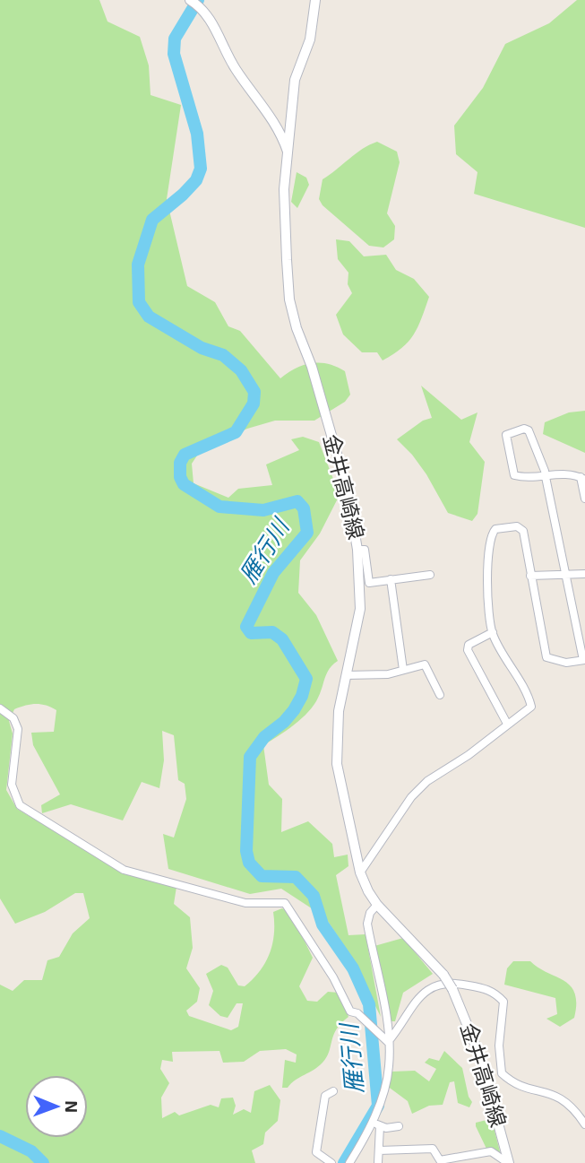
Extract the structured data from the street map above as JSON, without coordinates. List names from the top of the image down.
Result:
{
  "streets": {
    "main road": ["金井高崎線"]
  },
  "water": ["雁行川"],
  "north": "right"
}
